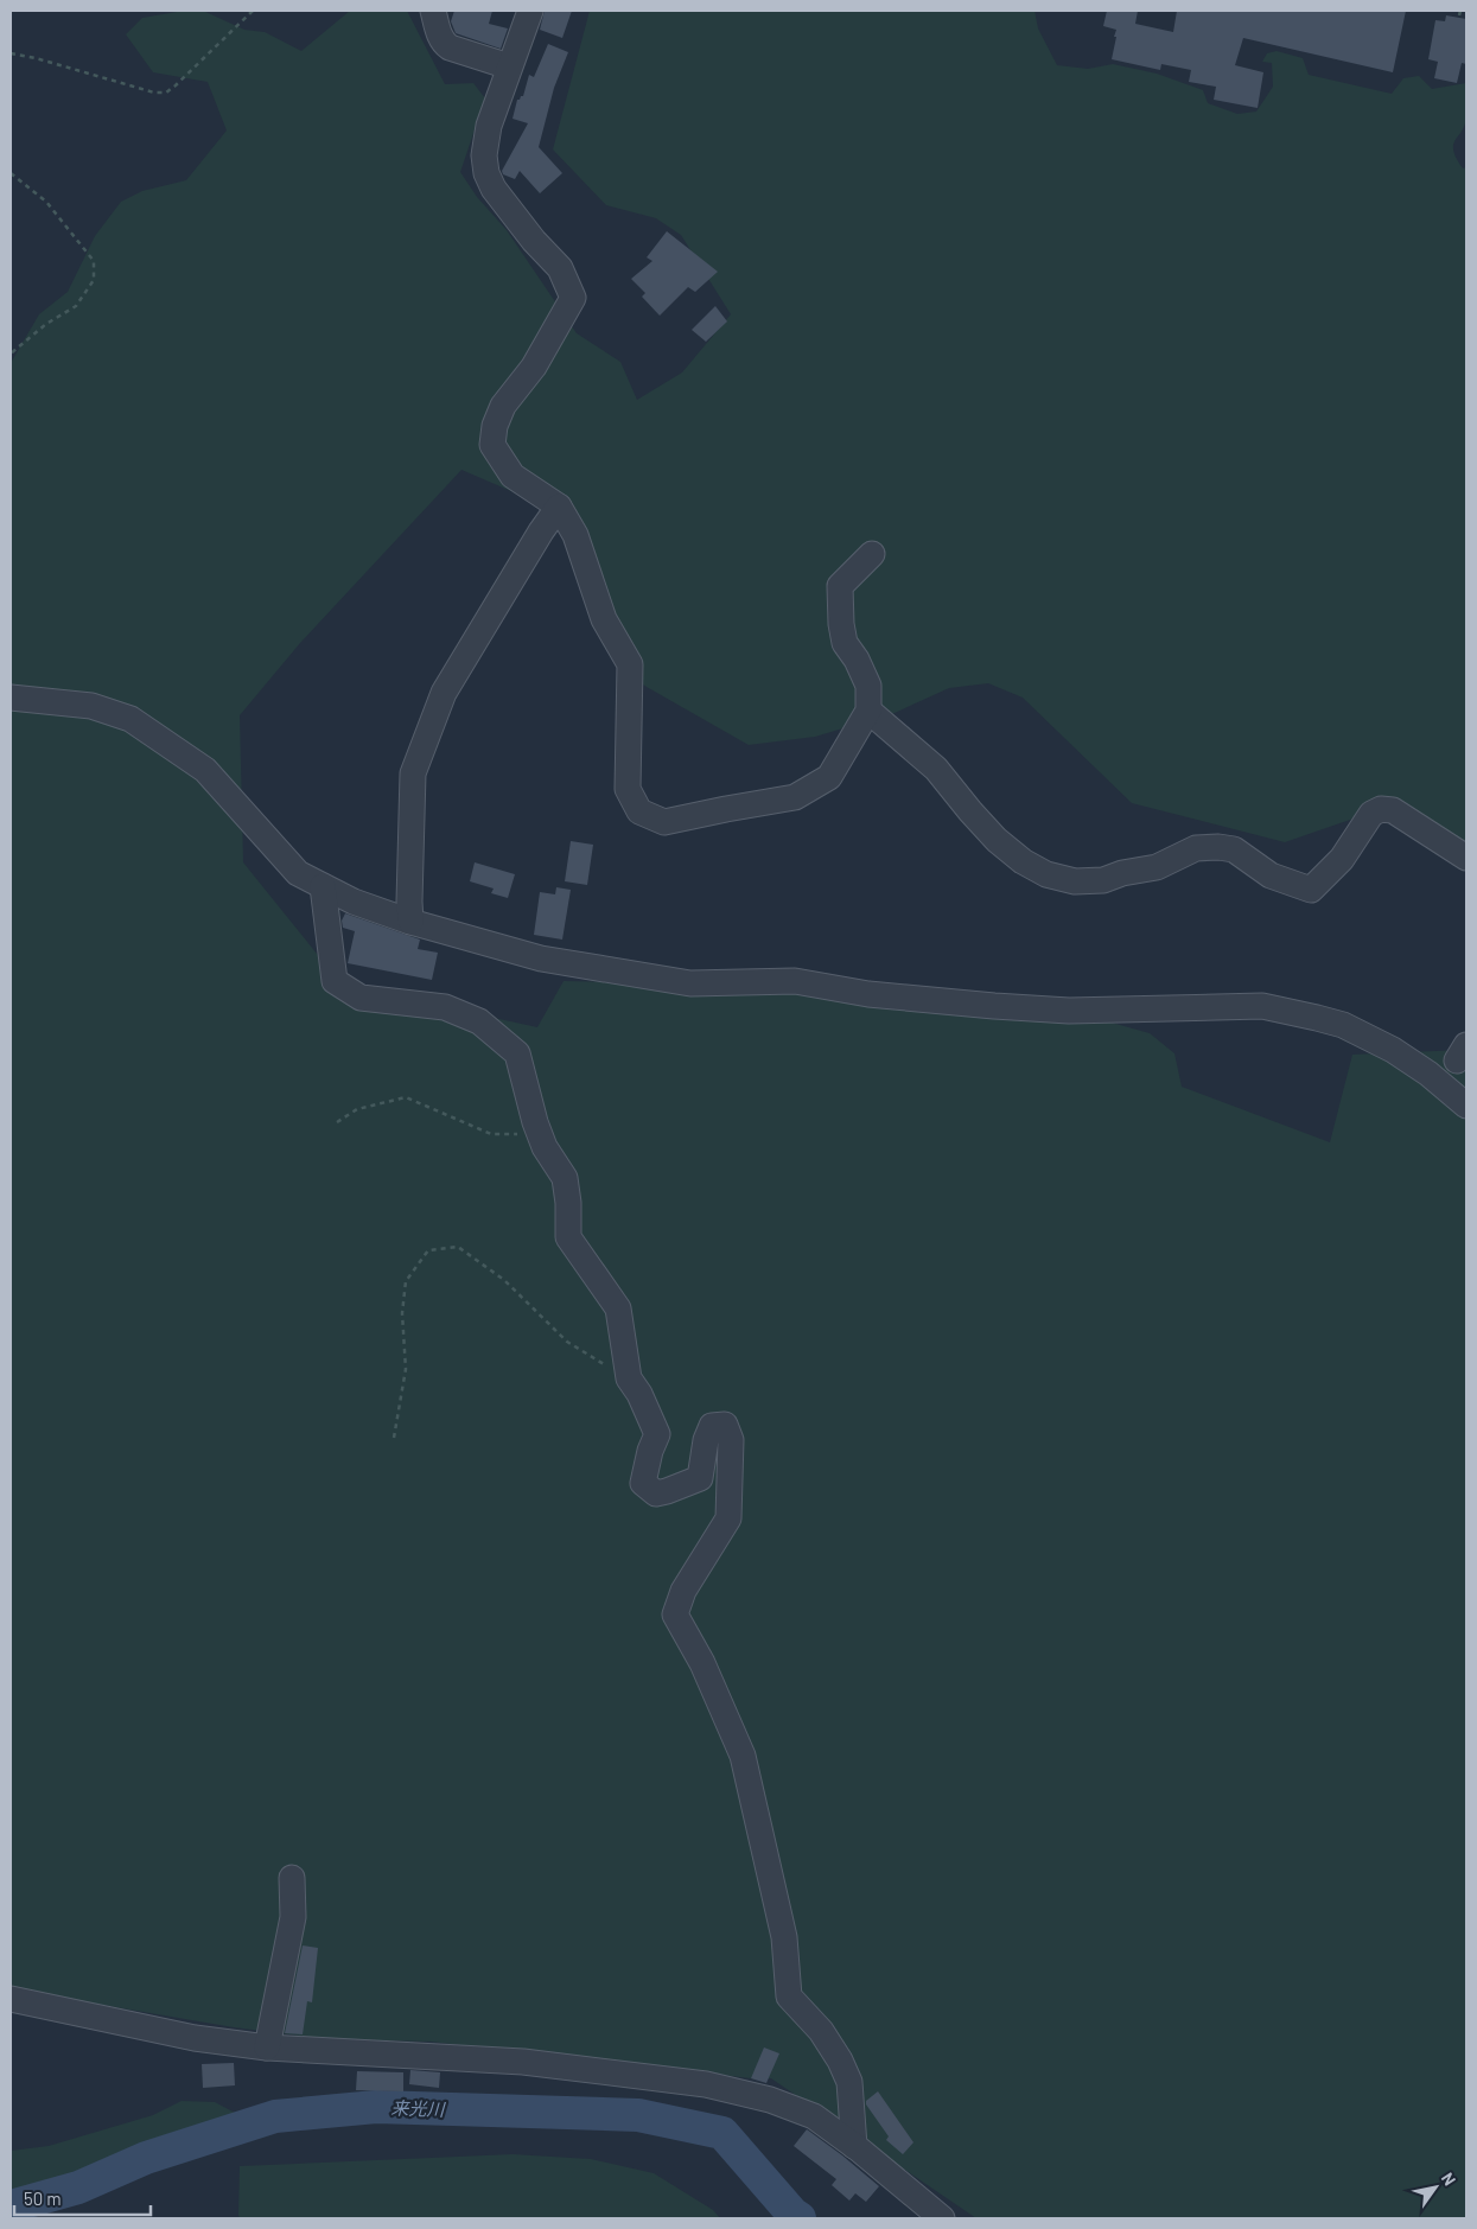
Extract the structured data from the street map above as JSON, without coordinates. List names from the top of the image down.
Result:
{
  "water": ["来光川"],
  "scale_bar": "50 m",
  "north": "top right"
}
